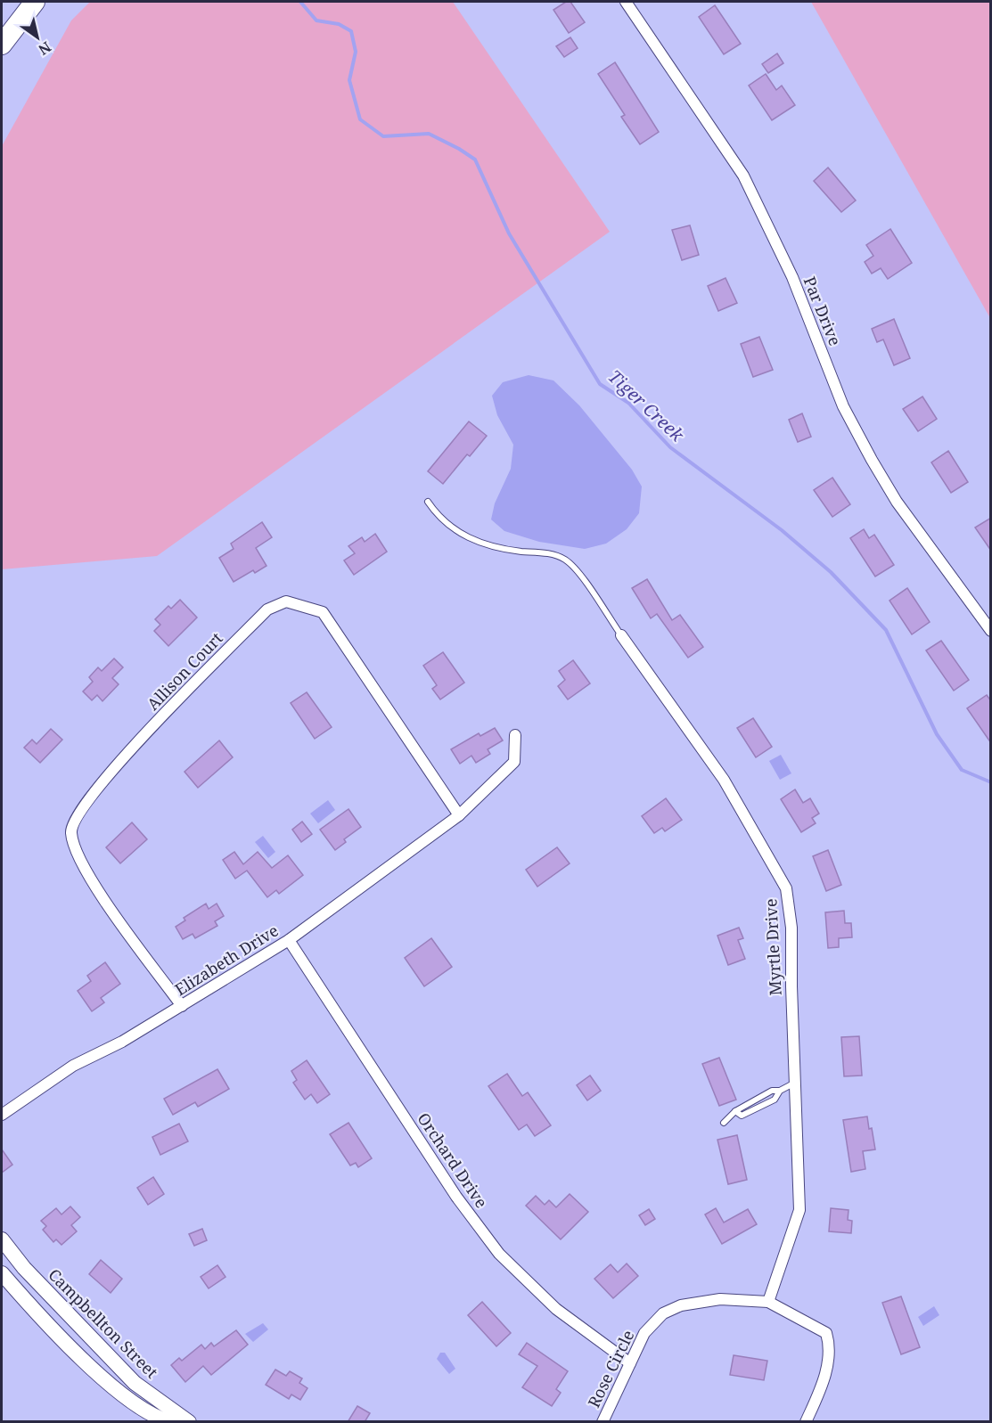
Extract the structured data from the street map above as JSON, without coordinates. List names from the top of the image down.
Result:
{
  "streets": {
    "main road": ["Campbellton Street"],
    "street": [
      "Par Drive",
      "Allison Court",
      "Myrtle Drive",
      "Elizabeth Drive",
      "Orchard Drive",
      "Rose Circle"
    ]
  },
  "crossings": [
    ["Allison Court", "Elizabeth Drive"],
    ["Myrtle Drive", "Rose Circle"],
    ["Elizabeth Drive", "Orchard Drive"],
    ["Orchard Drive", "Rose Circle"]
  ],
  "water": ["Tiger Creek"],
  "north": "bottom right"
}
